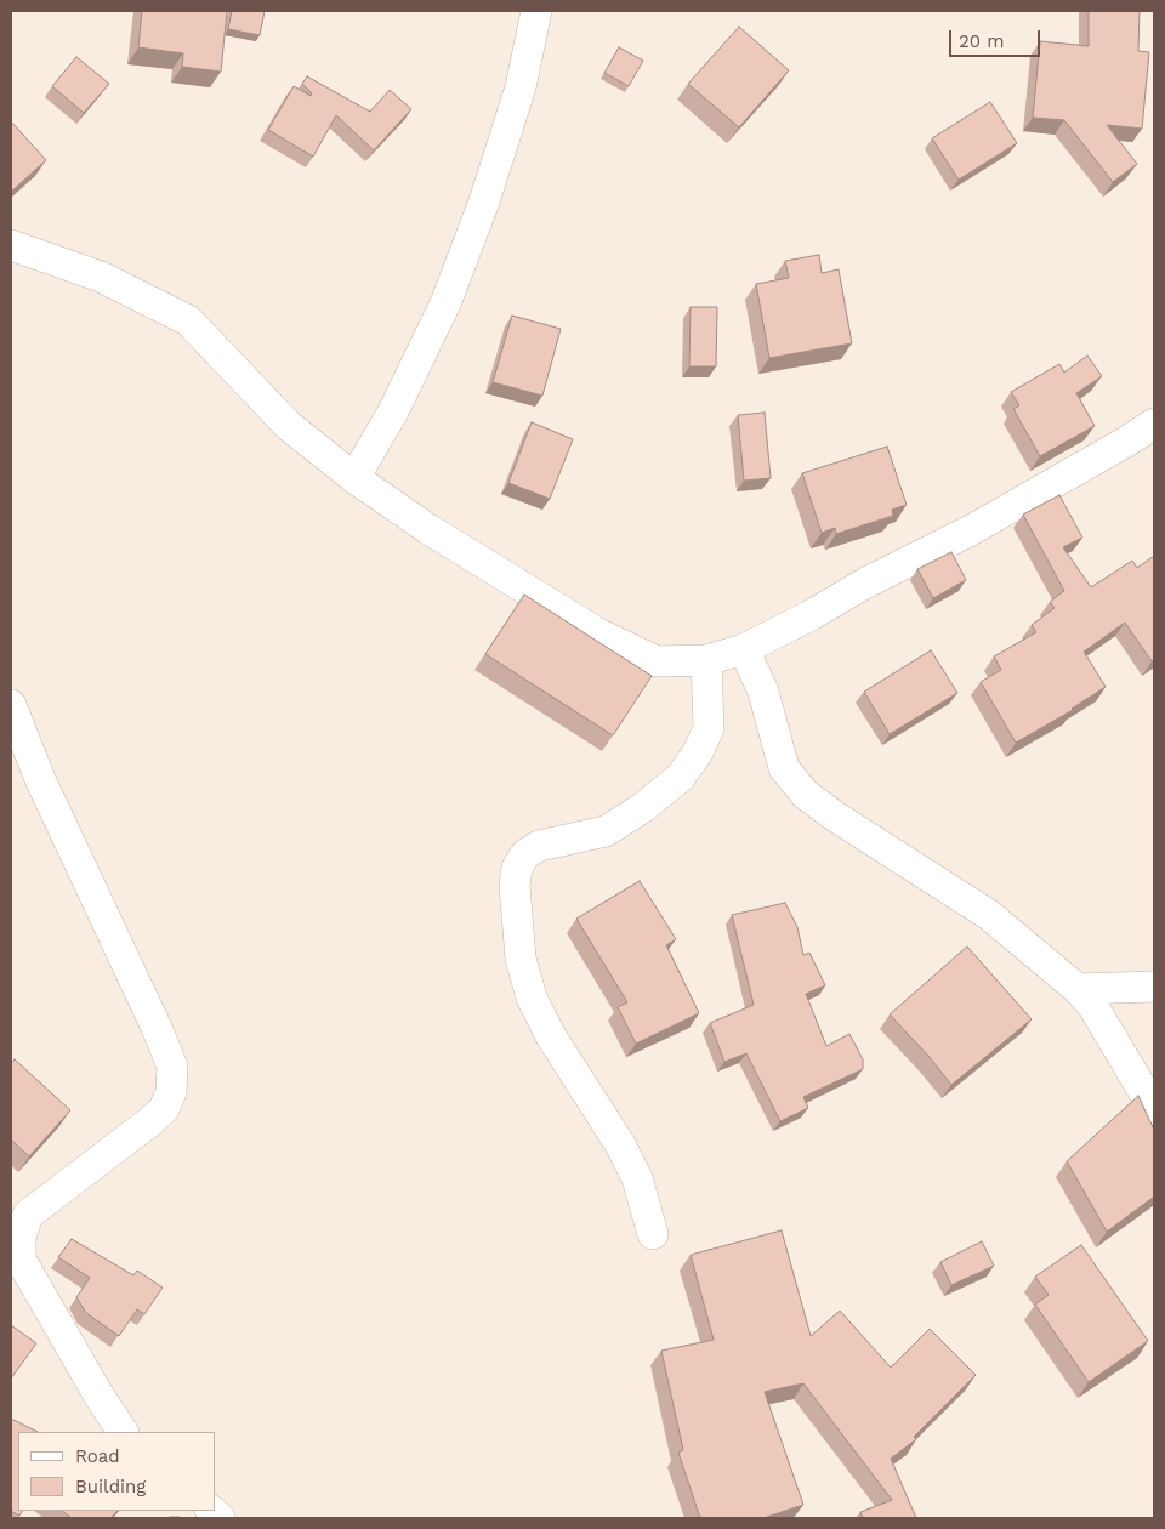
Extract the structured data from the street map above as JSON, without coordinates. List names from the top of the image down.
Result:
{
  "legend": ["Road", "Building"],
  "scale_bar": "20 m"
}
